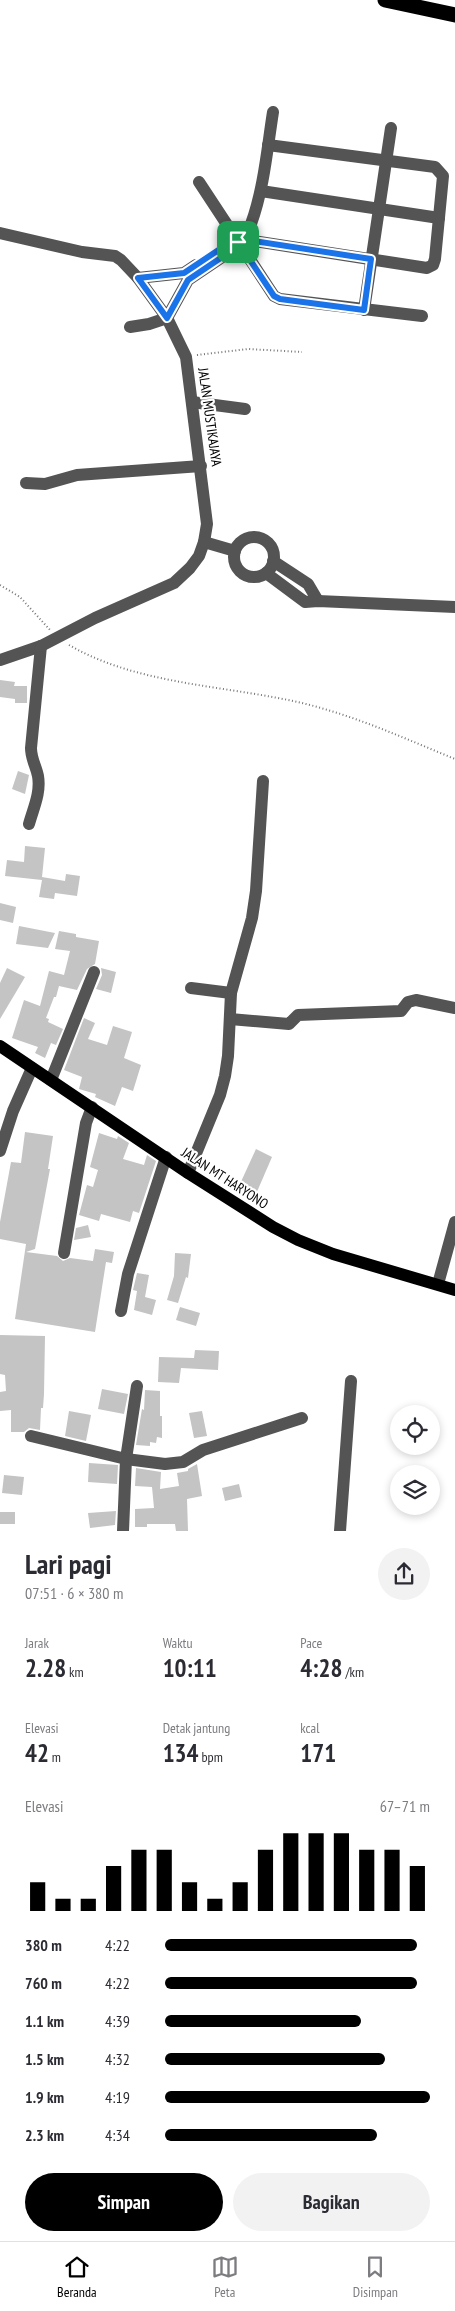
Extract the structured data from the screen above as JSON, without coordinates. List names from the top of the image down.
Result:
{
  "streets": {
    "main road": ["JALAN MT HARYONO"],
    "street": ["JALAN MUSTIKAJAYA"]
  },
  "page": {
    "heading": ["Lari pagi", "07:51 · 6 × 380 m"],
    "stats": [
      ["Jarak", "2.28 km"],
      ["Waktu", "10:11"],
      ["Pace", "4:28 /km"],
      ["Elevasi", "42 m"],
      ["Detak jantung", "134 bpm"],
      ["kcal", "171"]
    ],
    "chart": ["Elevasi", "67–71 m"],
    "list": [
      {
        "name": "380 m",
        "note": "4:22"
      },
      {
        "name": "760 m",
        "note": "4:22"
      },
      {
        "name": "1.1 km",
        "note": "4:39"
      },
      {
        "name": "1.5 km",
        "note": "4:32"
      },
      {
        "name": "1.9 km",
        "note": "4:19"
      },
      {
        "name": "2.3 km",
        "note": "4:34"
      }
    ],
    "buttons": ["Simpan", "Bagikan"],
    "tabs": ["Beranda", "Peta", "Disimpan"]
  }
}
